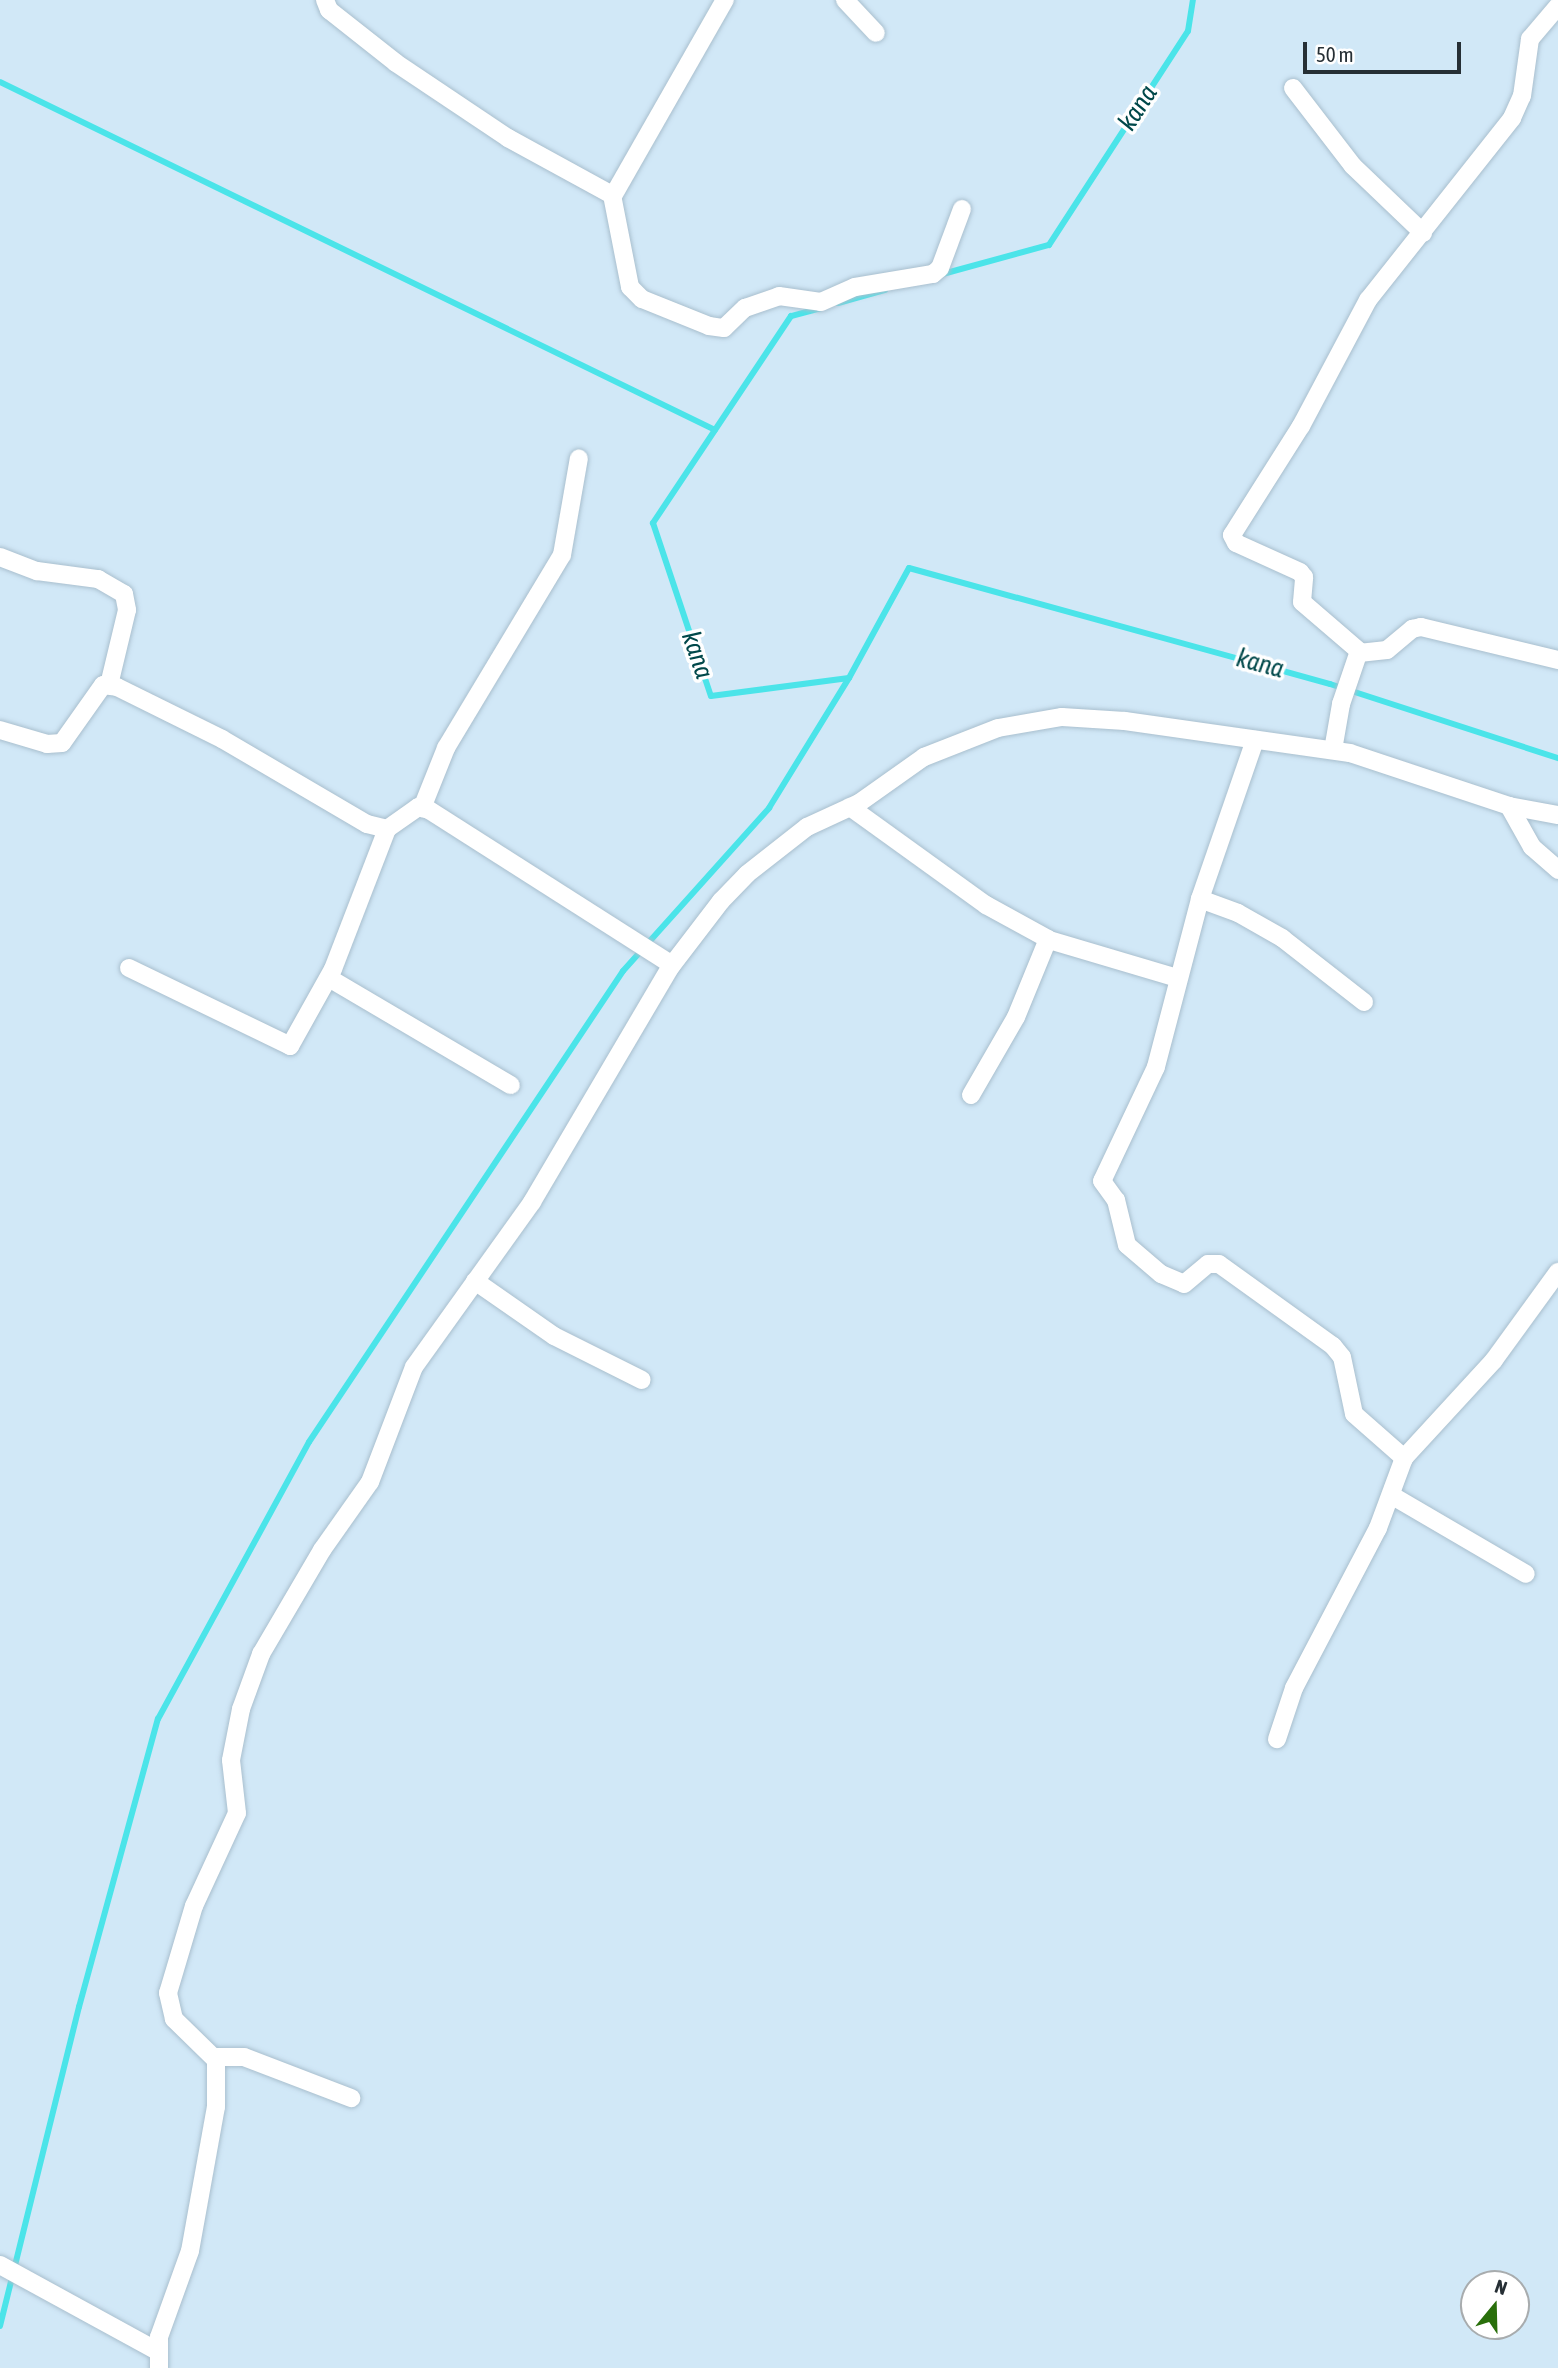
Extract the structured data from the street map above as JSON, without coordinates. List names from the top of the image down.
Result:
{
  "water": ["kana"],
  "scale_bar": "50 m",
  "north": "top"
}
